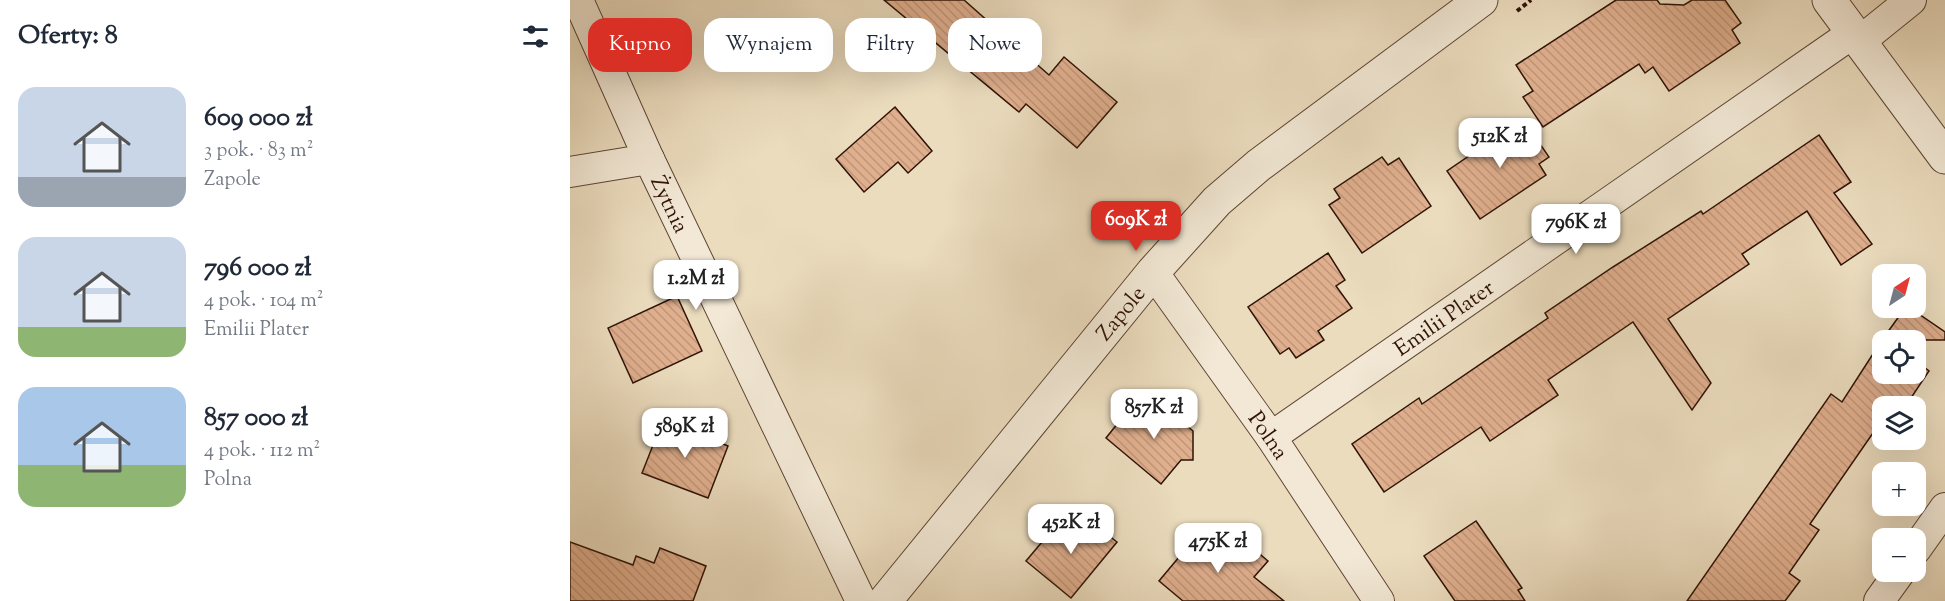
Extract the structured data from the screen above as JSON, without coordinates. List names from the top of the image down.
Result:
{
  "streets": {
    "street": [
      "Żytnia",
      "Zapole",
      "Emilii Plater",
      "Polna"
    ]
  },
  "crossings": [
    ["Zapole", "Polna"],
    ["Emilii Plater", "Polna"]
  ],
  "north": "top right",
  "page": {
    "heading": "Oferty: 8",
    "chip": [
      "Kupno",
      "Wynajem",
      "Filtry",
      "Nowe"
    ],
    "list": [
      {
        "name": "609 000 zł",
        "note": "3 pok. · 83 m² · Zapole"
      },
      {
        "name": "796 000 zł",
        "note": "4 pok. · 104 m² · Emilii Plater"
      },
      {
        "name": "857 000 zł",
        "note": "4 pok. · 112 m² · Polna"
      }
    ],
    "price": [
      "512K zł",
      "609K zł",
      "796K zł",
      "1.2M zł",
      "857K zł",
      "589K zł",
      "452K zł",
      "475K zł"
    ],
    "map_buttons": ["+", "−"]
  }
}
